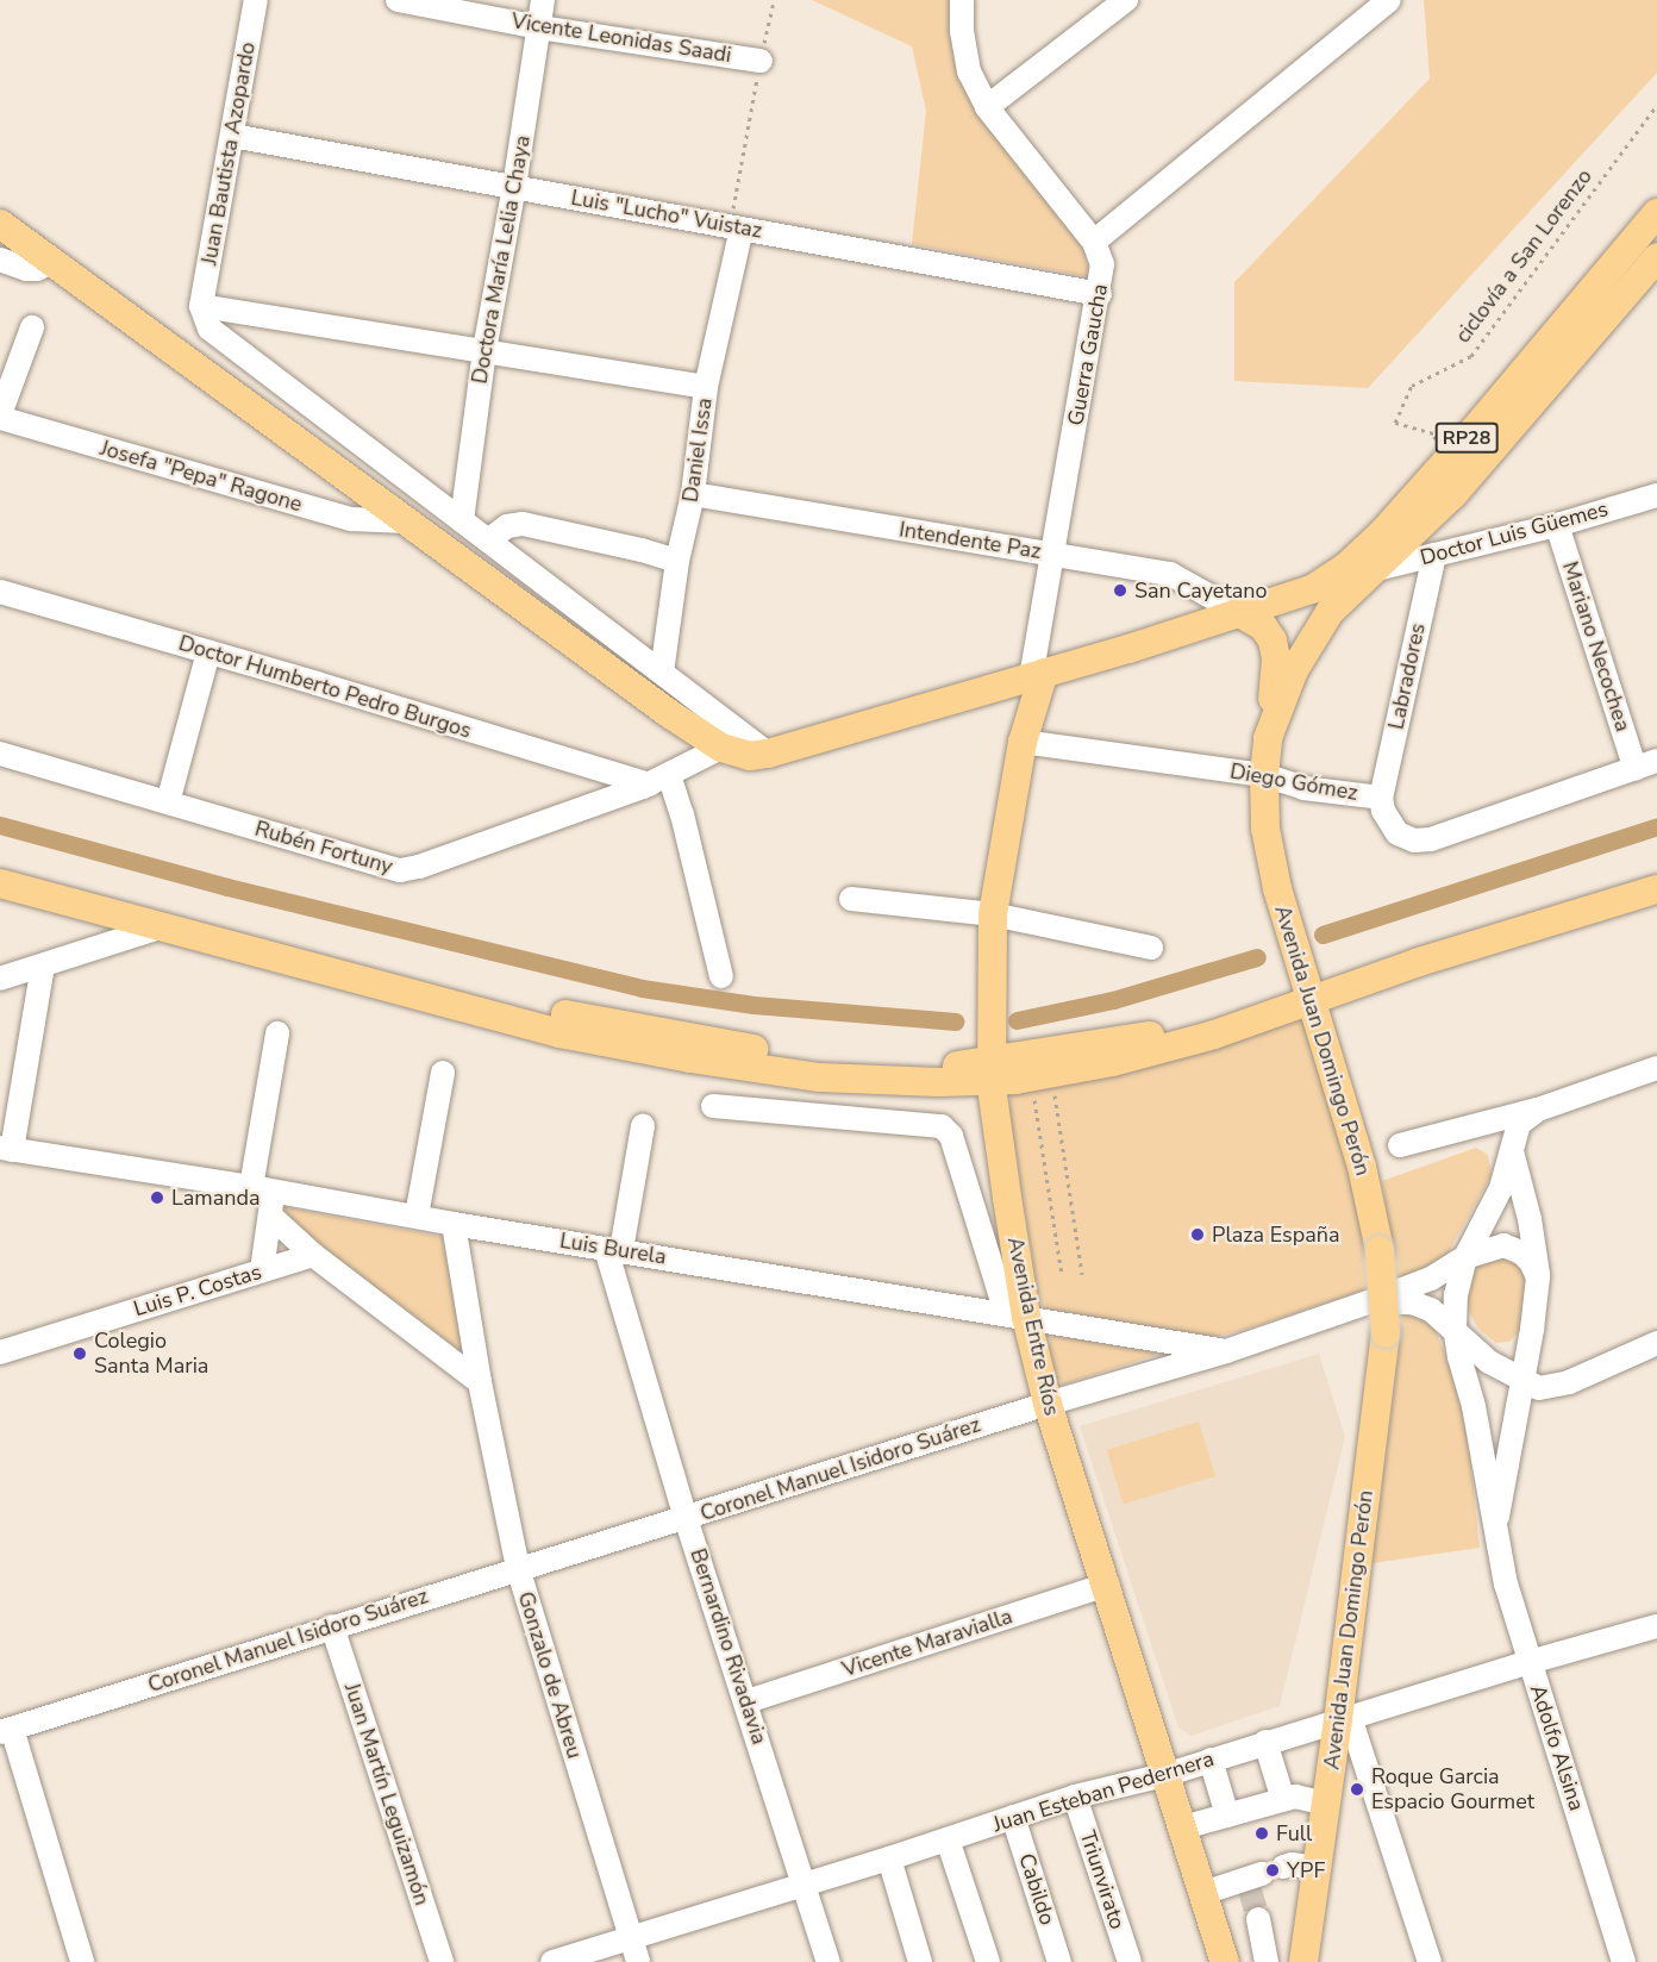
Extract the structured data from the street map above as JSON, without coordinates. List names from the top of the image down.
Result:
{
  "streets": {
    "main road": ["RP28", "Avenida Juan Domingo Perón", "Avenida Entre Ríos"],
    "street": [
      "Vicente Leonidas Saadi",
      "Juan Bautista Azopardo",
      "Luis \"Lucho\" Vuistaz",
      "Doctora María Lelia Chaya",
      "Guerra Gaucha",
      "Daniel Issa",
      "Josefa \"Pepa\" Ragone",
      "Doctor Luis Güemes",
      "Intendente Paz",
      "Mariano Necochea",
      "Labradores",
      "Doctor Humberto Pedro Burgos",
      "Diego Gómez",
      "Rubén Fortuny",
      "Luis Burela",
      "Luis P. Costas",
      "Coronel Manuel Isidoro Suárez",
      "Vicente Maravialla",
      "Bernardino Rivadavia",
      "Gonzalo de Abreu",
      "Adolfo Alsina",
      "Juan Esteban Pedernera",
      "Juan Martín Leguizamón",
      "Triunvirato",
      "Cabildo"
    ],
    "path": ["ciclovía a San Lorenzo"]
  },
  "crossings": [
    ["Vicente Leonidas Saadi", "Doctora María Lelia Chaya"],
    ["Juan Bautista Azopardo", "Luis \"Lucho\" Vuistaz"],
    ["Luis \"Lucho\" Vuistaz", "Doctora María Lelia Chaya"],
    ["Luis \"Lucho\" Vuistaz", "Guerra Gaucha"],
    ["Luis \"Lucho\" Vuistaz", "Daniel Issa"],
    ["ciclovía a San Lorenzo", "RP28"],
    ["Guerra Gaucha", "Intendente Paz"],
    ["Guerra Gaucha", "Avenida Entre Ríos"],
    ["RP28", "Intendente Paz"],
    ["Daniel Issa", "Intendente Paz"],
    ["Doctor Luis Güemes", "Mariano Necochea"],
    ["Doctor Luis Güemes", "Labradores"],
    ["Doctor Luis Güemes", "Avenida Juan Domingo Perón"],
    ["Mariano Necochea", "Diego Gómez"],
    ["Labradores", "Diego Gómez"],
    ["Doctor Humberto Pedro Burgos", "Rubén Fortuny"],
    ["Diego Gómez", "Avenida Juan Domingo Perón"],
    ["Diego Gómez", "Avenida Entre Ríos"],
    ["Avenida Juan Domingo Perón", "Juan Esteban Pedernera"],
    ["Luis Burela", "Avenida Entre Ríos"],
    ["Luis Burela", "Coronel Manuel Isidoro Suárez"],
    ["Luis Burela", "Bernardino Rivadavia"],
    ["Luis Burela", "Gonzalo de Abreu"],
    ["Avenida Entre Ríos", "Coronel Manuel Isidoro Suárez"],
    ["Avenida Entre Ríos", "Vicente Maravialla"],
    ["Avenida Entre Ríos", "Juan Esteban Pedernera"],
    ["Coronel Manuel Isidoro Suárez", "Bernardino Rivadavia"],
    ["Coronel Manuel Isidoro Suárez", "Gonzalo de Abreu"],
    ["Coronel Manuel Isidoro Suárez", "Adolfo Alsina"],
    ["Coronel Manuel Isidoro Suárez", "Juan Martín Leguizamón"],
    ["Vicente Maravialla", "Bernardino Rivadavia"],
    ["Bernardino Rivadavia", "Juan Esteban Pedernera"],
    ["Gonzalo de Abreu", "Juan Esteban Pedernera"],
    ["Adolfo Alsina", "Juan Esteban Pedernera"],
    ["Juan Esteban Pedernera", "Triunvirato"],
    ["Juan Esteban Pedernera", "Cabildo"]
  ],
  "places": [
    "San Cayetano",
    "Lamanda",
    "Plaza España",
    "Colegio Santa Maria",
    "Roque Garcia Espacio Gourmet",
    "Full",
    "YPF"
  ]
}
